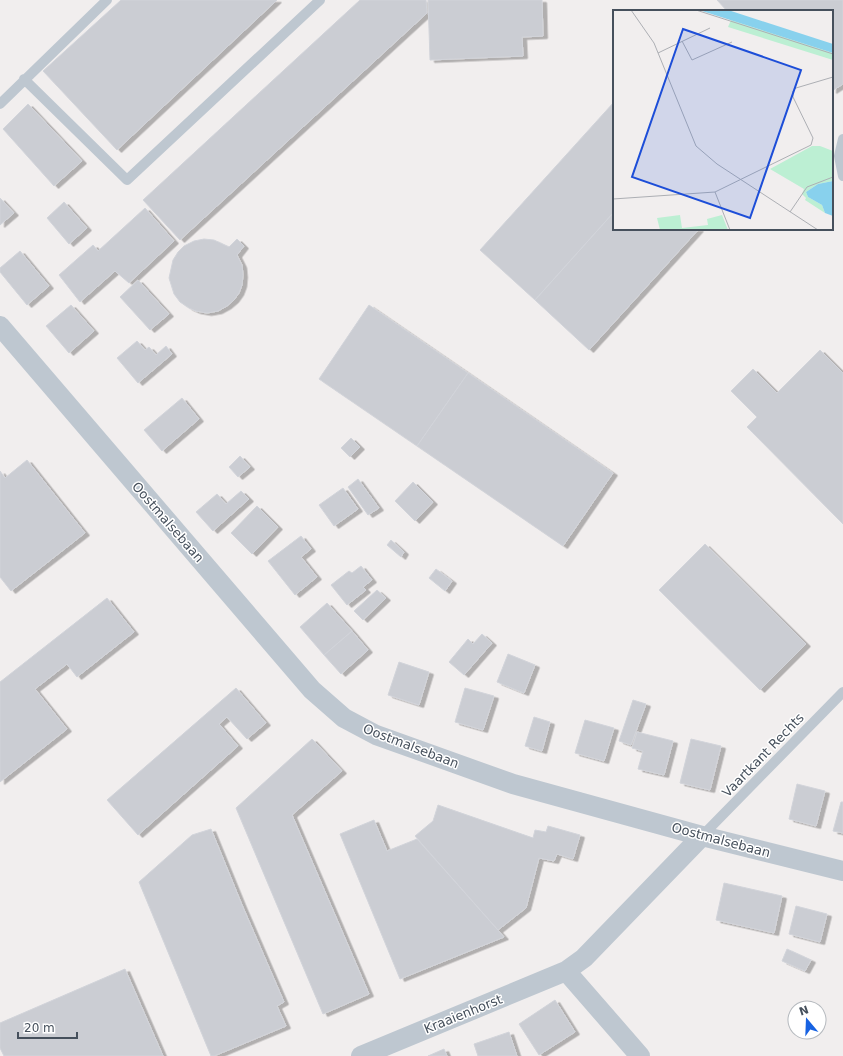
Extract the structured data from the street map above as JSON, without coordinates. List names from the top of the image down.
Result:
{
  "streets": {
    "street": ["Oostmalsebaan", "Kraaienhorst"],
    "lane": ["Vaartkant Rechts"]
  },
  "crossings": [
    ["Oostmalsebaan", "Vaartkant Rechts"],
    ["Oostmalsebaan", "Kraaienhorst"],
    ["Vaartkant Rechts", "Kraaienhorst"]
  ],
  "scale_bar": "20 m",
  "north": "top"
}
